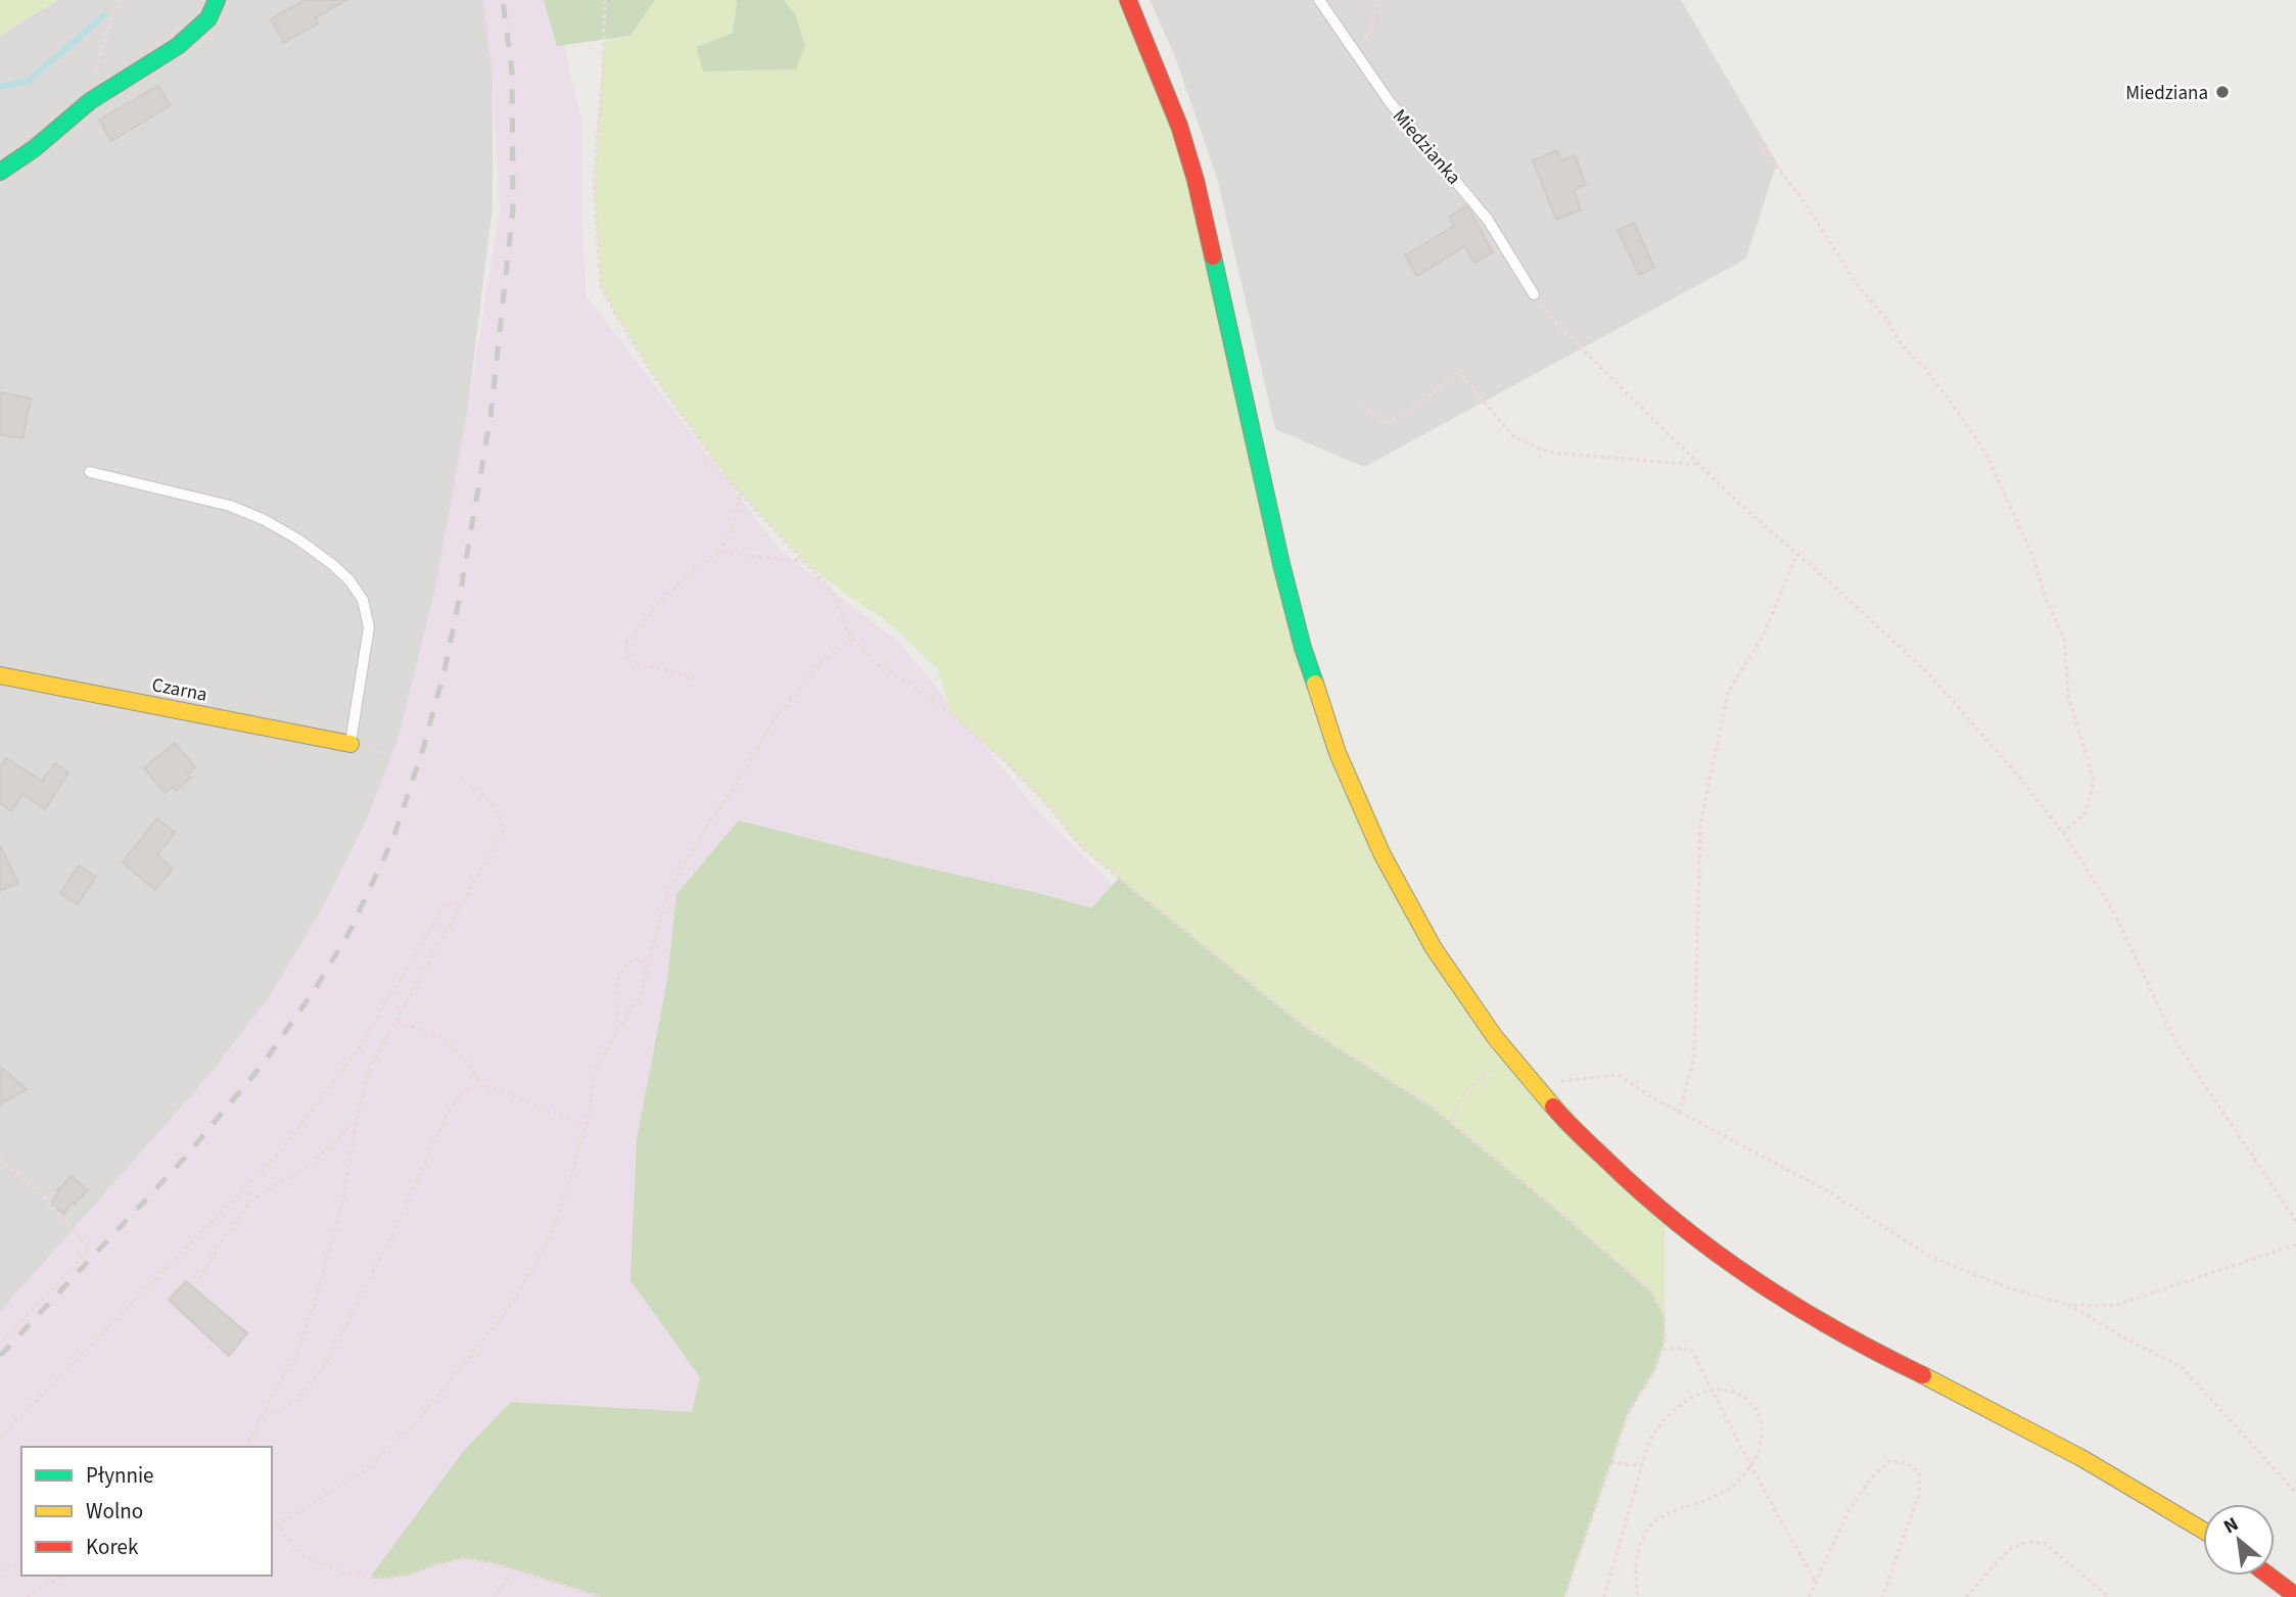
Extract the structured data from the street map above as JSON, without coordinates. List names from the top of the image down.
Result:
{
  "streets": {
    "main road": ["Czarna"],
    "lane": ["Miedzianka"]
  },
  "places": ["Miedziana"],
  "legend": ["Płynnie", "Wolno", "Korek"],
  "north": "top left"
}
